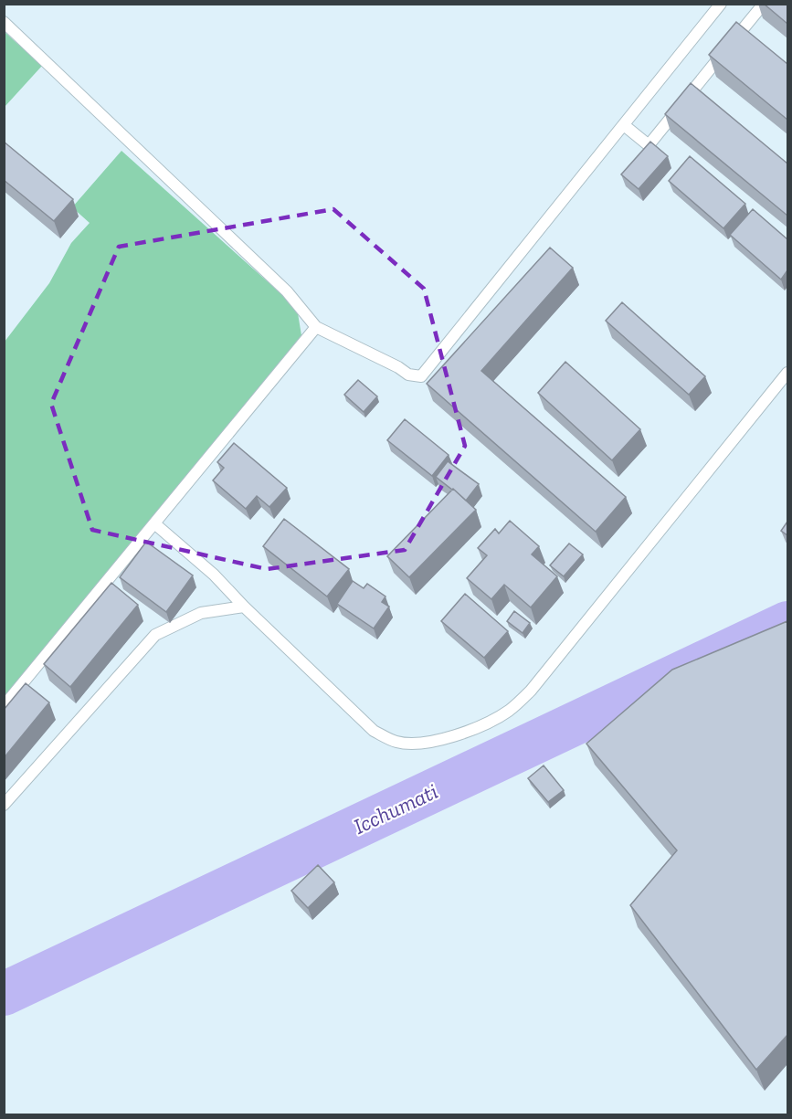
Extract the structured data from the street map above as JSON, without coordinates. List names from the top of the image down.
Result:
{
  "water": ["Icchumati"]
}
